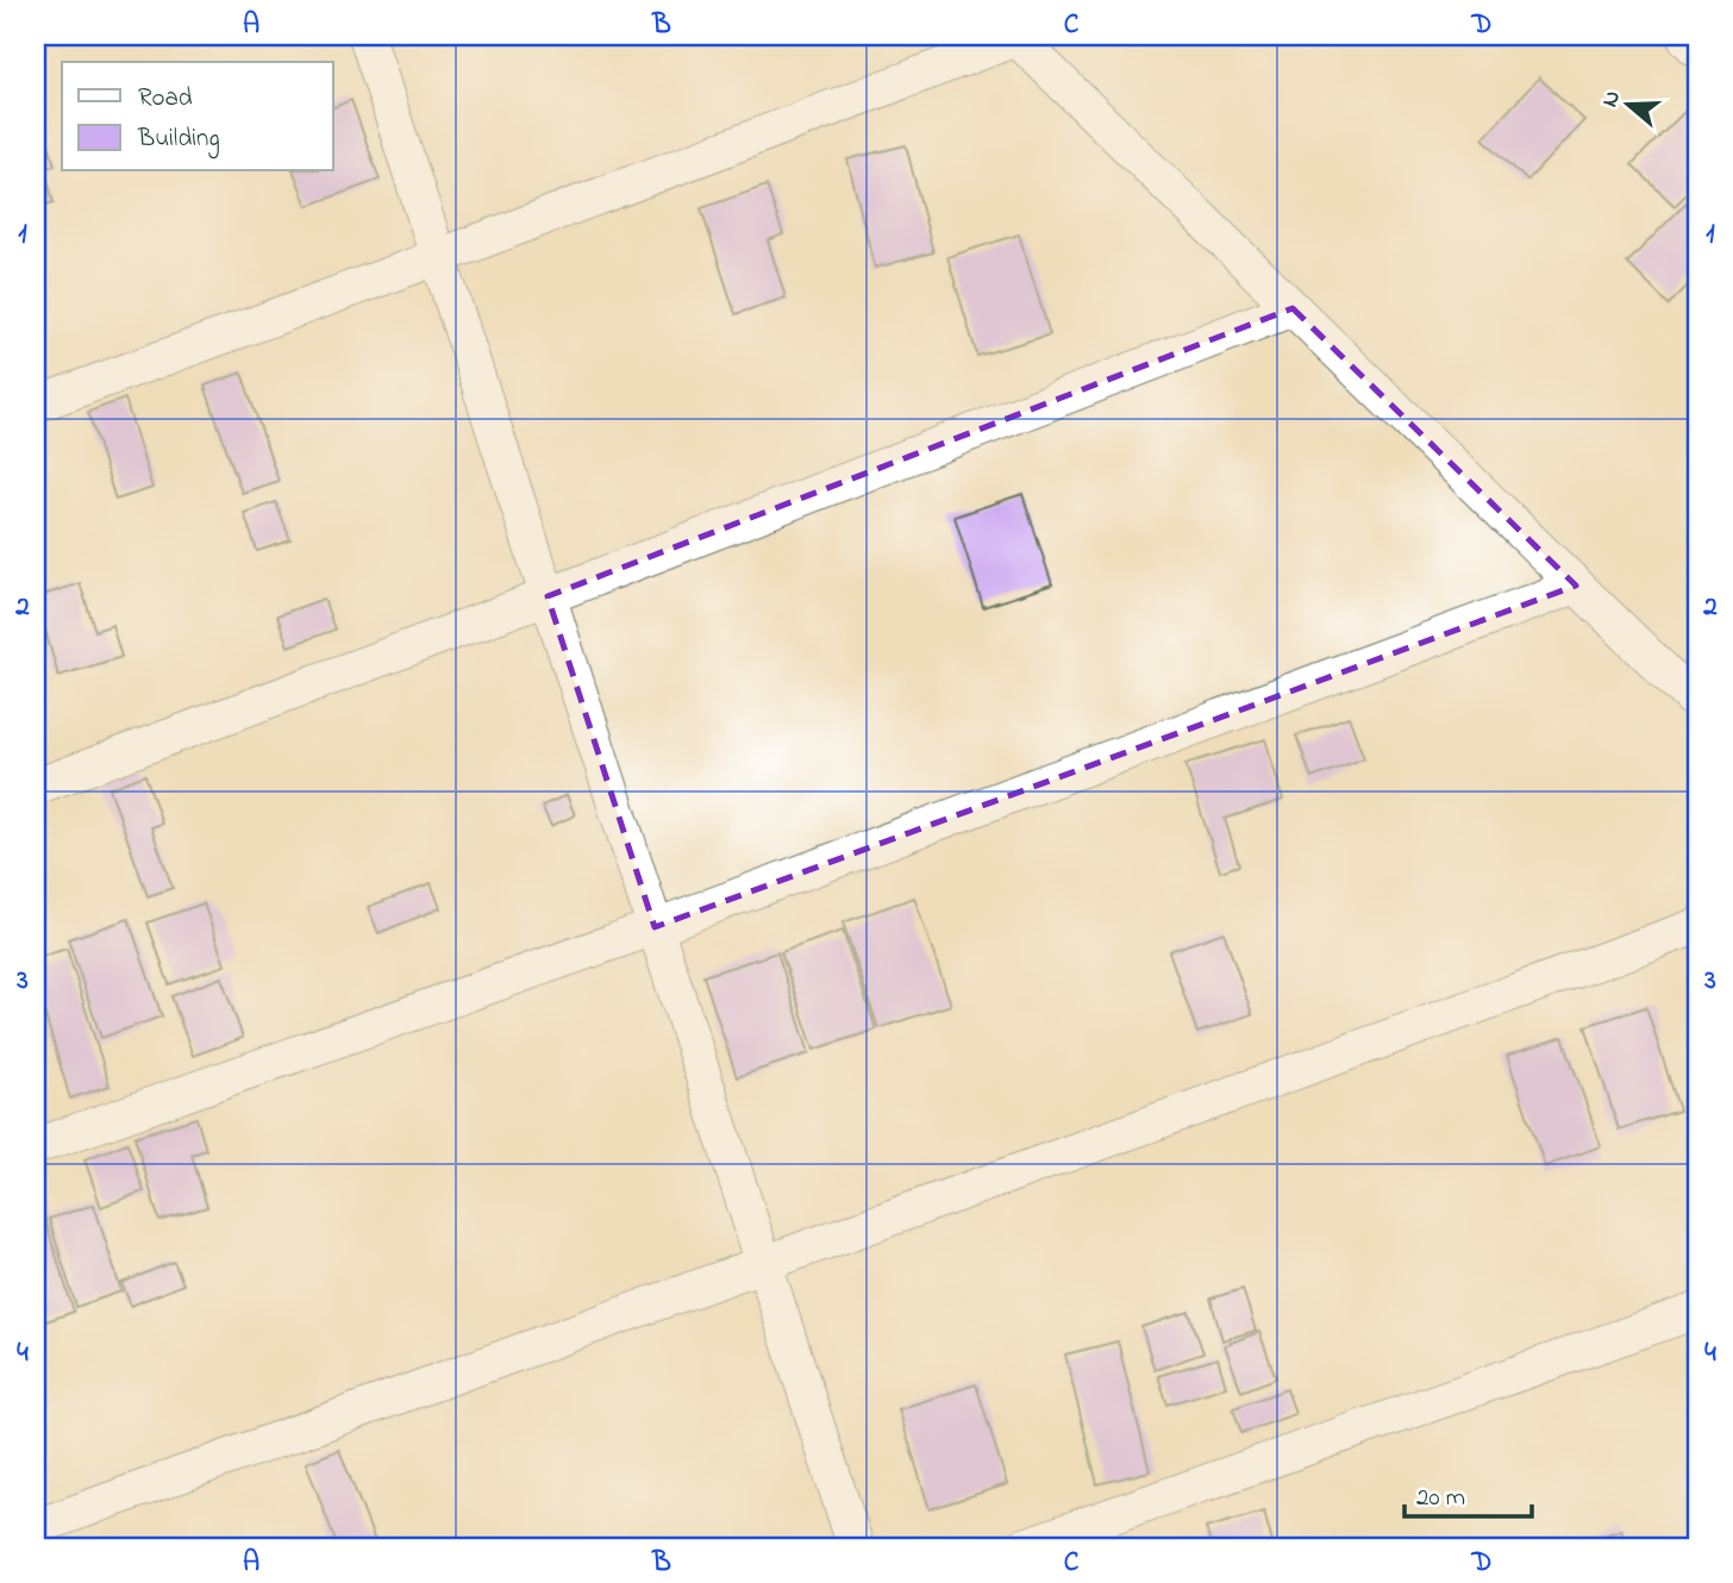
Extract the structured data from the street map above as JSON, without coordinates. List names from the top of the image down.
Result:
{
  "legend": ["Road", "Building"],
  "scale_bar": "20 m",
  "north": "left",
  "grid": {
    "columns": [
      "A",
      "B",
      "C",
      "D"
    ],
    "rows": [
      "1",
      "2",
      "3",
      "4"
    ]
  }
}
